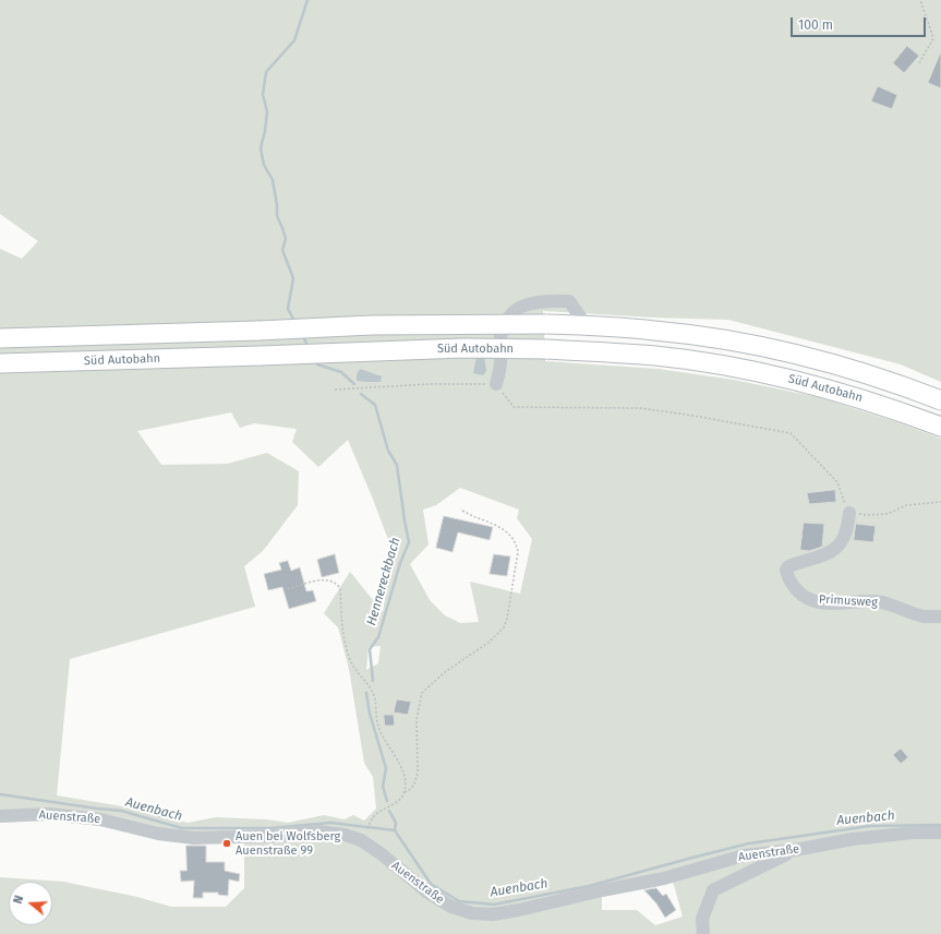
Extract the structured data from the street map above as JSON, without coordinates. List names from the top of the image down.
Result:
{
  "streets": {
    "highway": ["Süd Autobahn"],
    "street": ["Primusweg", "Auenstraße"]
  },
  "water": ["Hennereckbach", "Auenbach"],
  "places": ["Auen bei Wolfsberg Auenstraße 99"],
  "scale_bar": "100 m",
  "north": "left"
}
